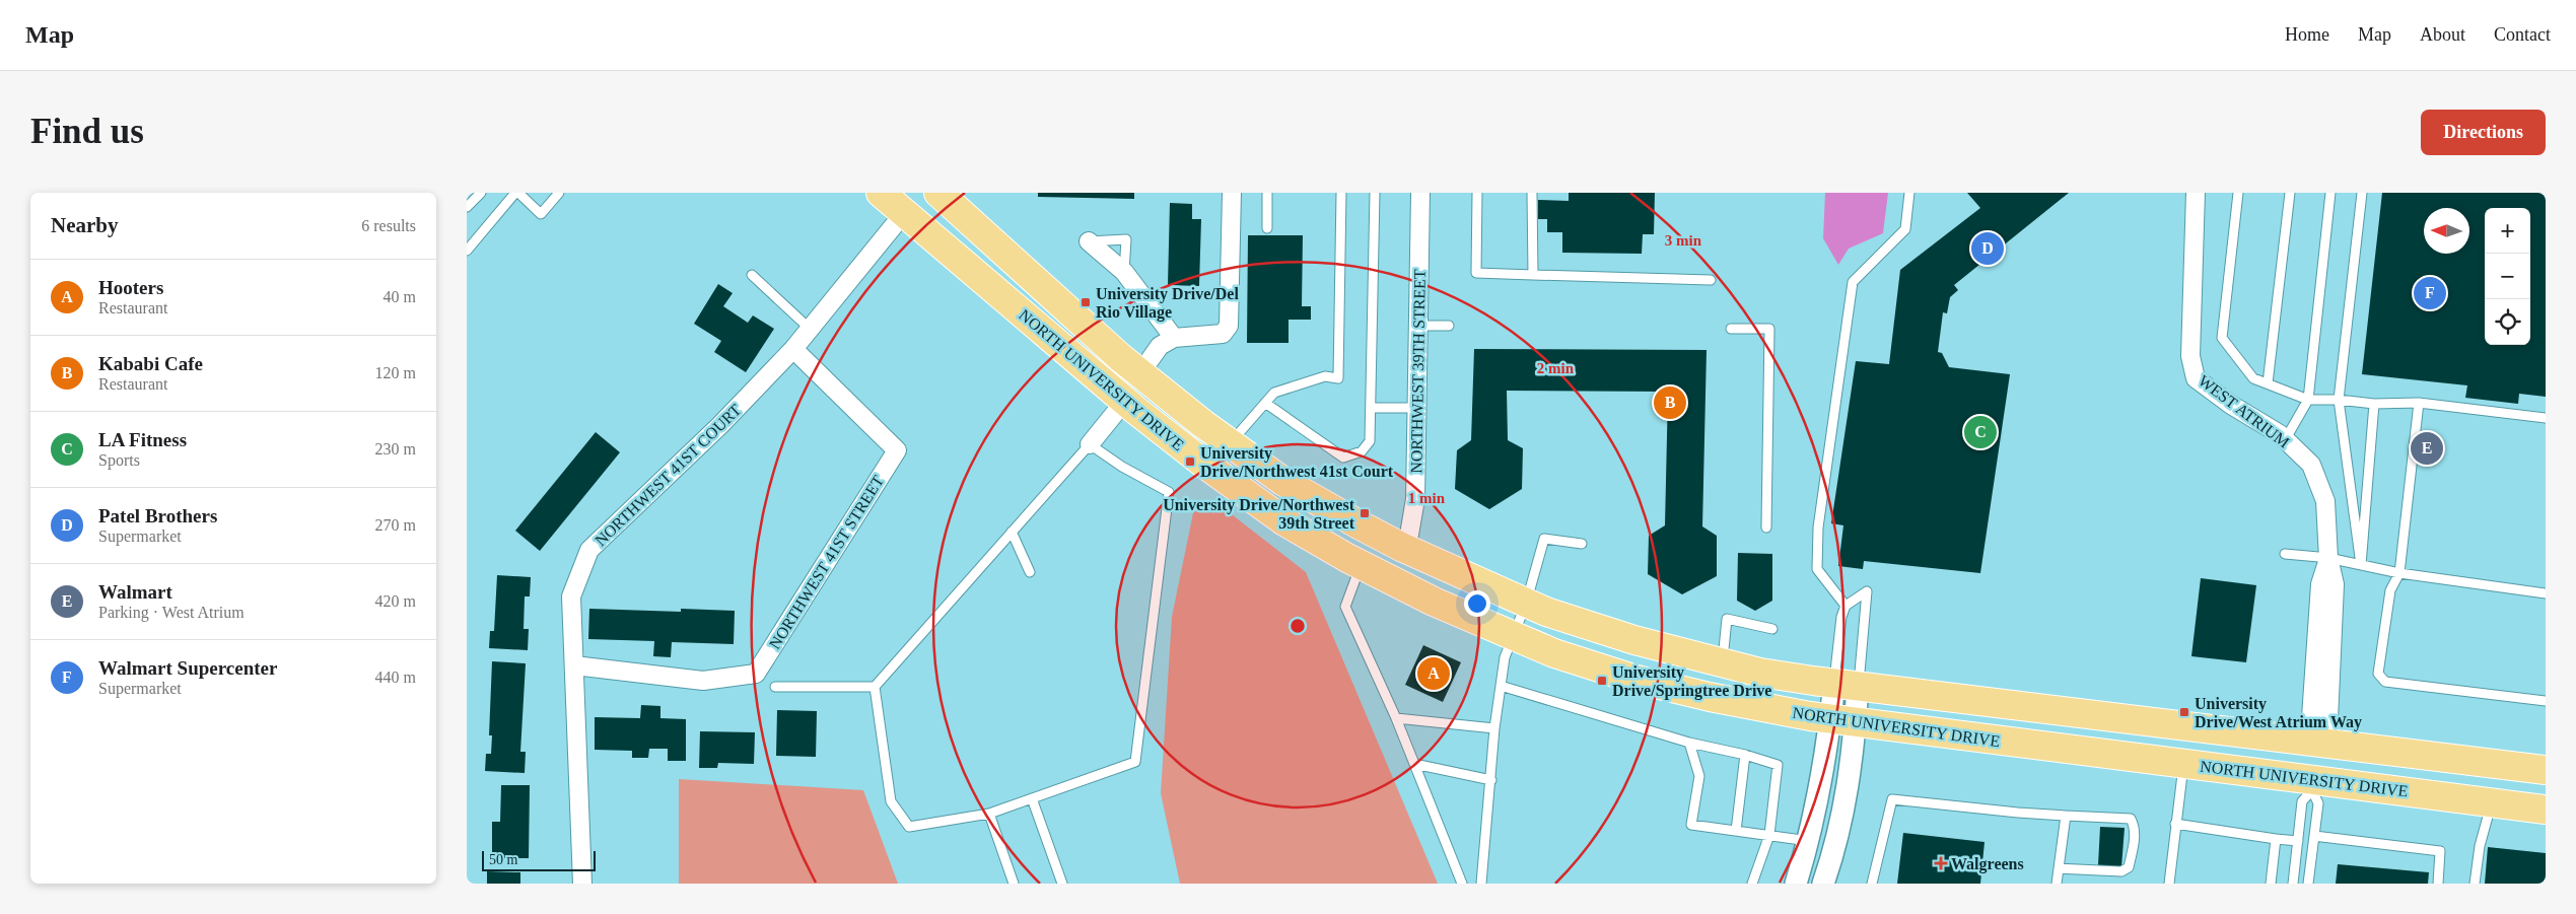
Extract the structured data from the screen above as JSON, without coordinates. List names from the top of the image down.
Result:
{
  "streets": {
    "main road": ["NORTH UNIVERSITY DRIVE"],
    "street": [
      "NORTHWEST 39TH STREET",
      "WEST ATRIUM",
      "NORTHWEST 41ST COURT",
      "NORTHWEST 41ST STREET"
    ]
  },
  "crossings": [
    ["NORTHWEST 39TH STREET", "NORTH UNIVERSITY DRIVE"],
    ["NORTH UNIVERSITY DRIVE", "WEST ATRIUM"],
    ["NORTH UNIVERSITY DRIVE", "NORTHWEST 41ST COURT"],
    ["NORTHWEST 41ST COURT", "NORTHWEST 41ST STREET"]
  ],
  "places": {
    "transit": [
      "University Drive/Del Rio Village",
      "University Drive/Northwest 41st Court",
      "University Drive/Northwest 39th Street",
      "University Drive/Springtree Drive",
      "University Drive/West Atrium Way"
    ],
    "health": ["Walgreens"]
  },
  "scale_bar": "50 m",
  "north": "left",
  "page": {
    "header": "Map",
    "nav": [
      "Home",
      "Map",
      "About",
      "Contact"
    ],
    "buttons": "Directions",
    "title": "Find us",
    "heading": ["Nearby", "6 results"],
    "map_buttons": ["+", "−"],
    "pins": [
      "D",
      "F",
      "B",
      "C",
      "E",
      "A"
    ],
    "list": [
      {
        "mark": "A",
        "name": "Hooters",
        "note": "Restaurant",
        "value": "40 m"
      },
      {
        "mark": "B",
        "name": "Kababi Cafe",
        "note": "Restaurant",
        "value": "120 m"
      },
      {
        "mark": "C",
        "name": "LA Fitness",
        "note": "Sports",
        "value": "230 m"
      },
      {
        "mark": "D",
        "name": "Patel Brothers",
        "note": "Supermarket",
        "value": "270 m"
      },
      {
        "mark": "E",
        "name": "Walmart",
        "note": "Parking · West Atrium",
        "value": "420 m"
      },
      {
        "mark": "F",
        "name": "Walmart Supercenter",
        "note": "Supermarket",
        "value": "440 m"
      }
    ],
    "scale": "50 m"
  },
  "rings": ["3 min", "2 min", "1 min"]
}
